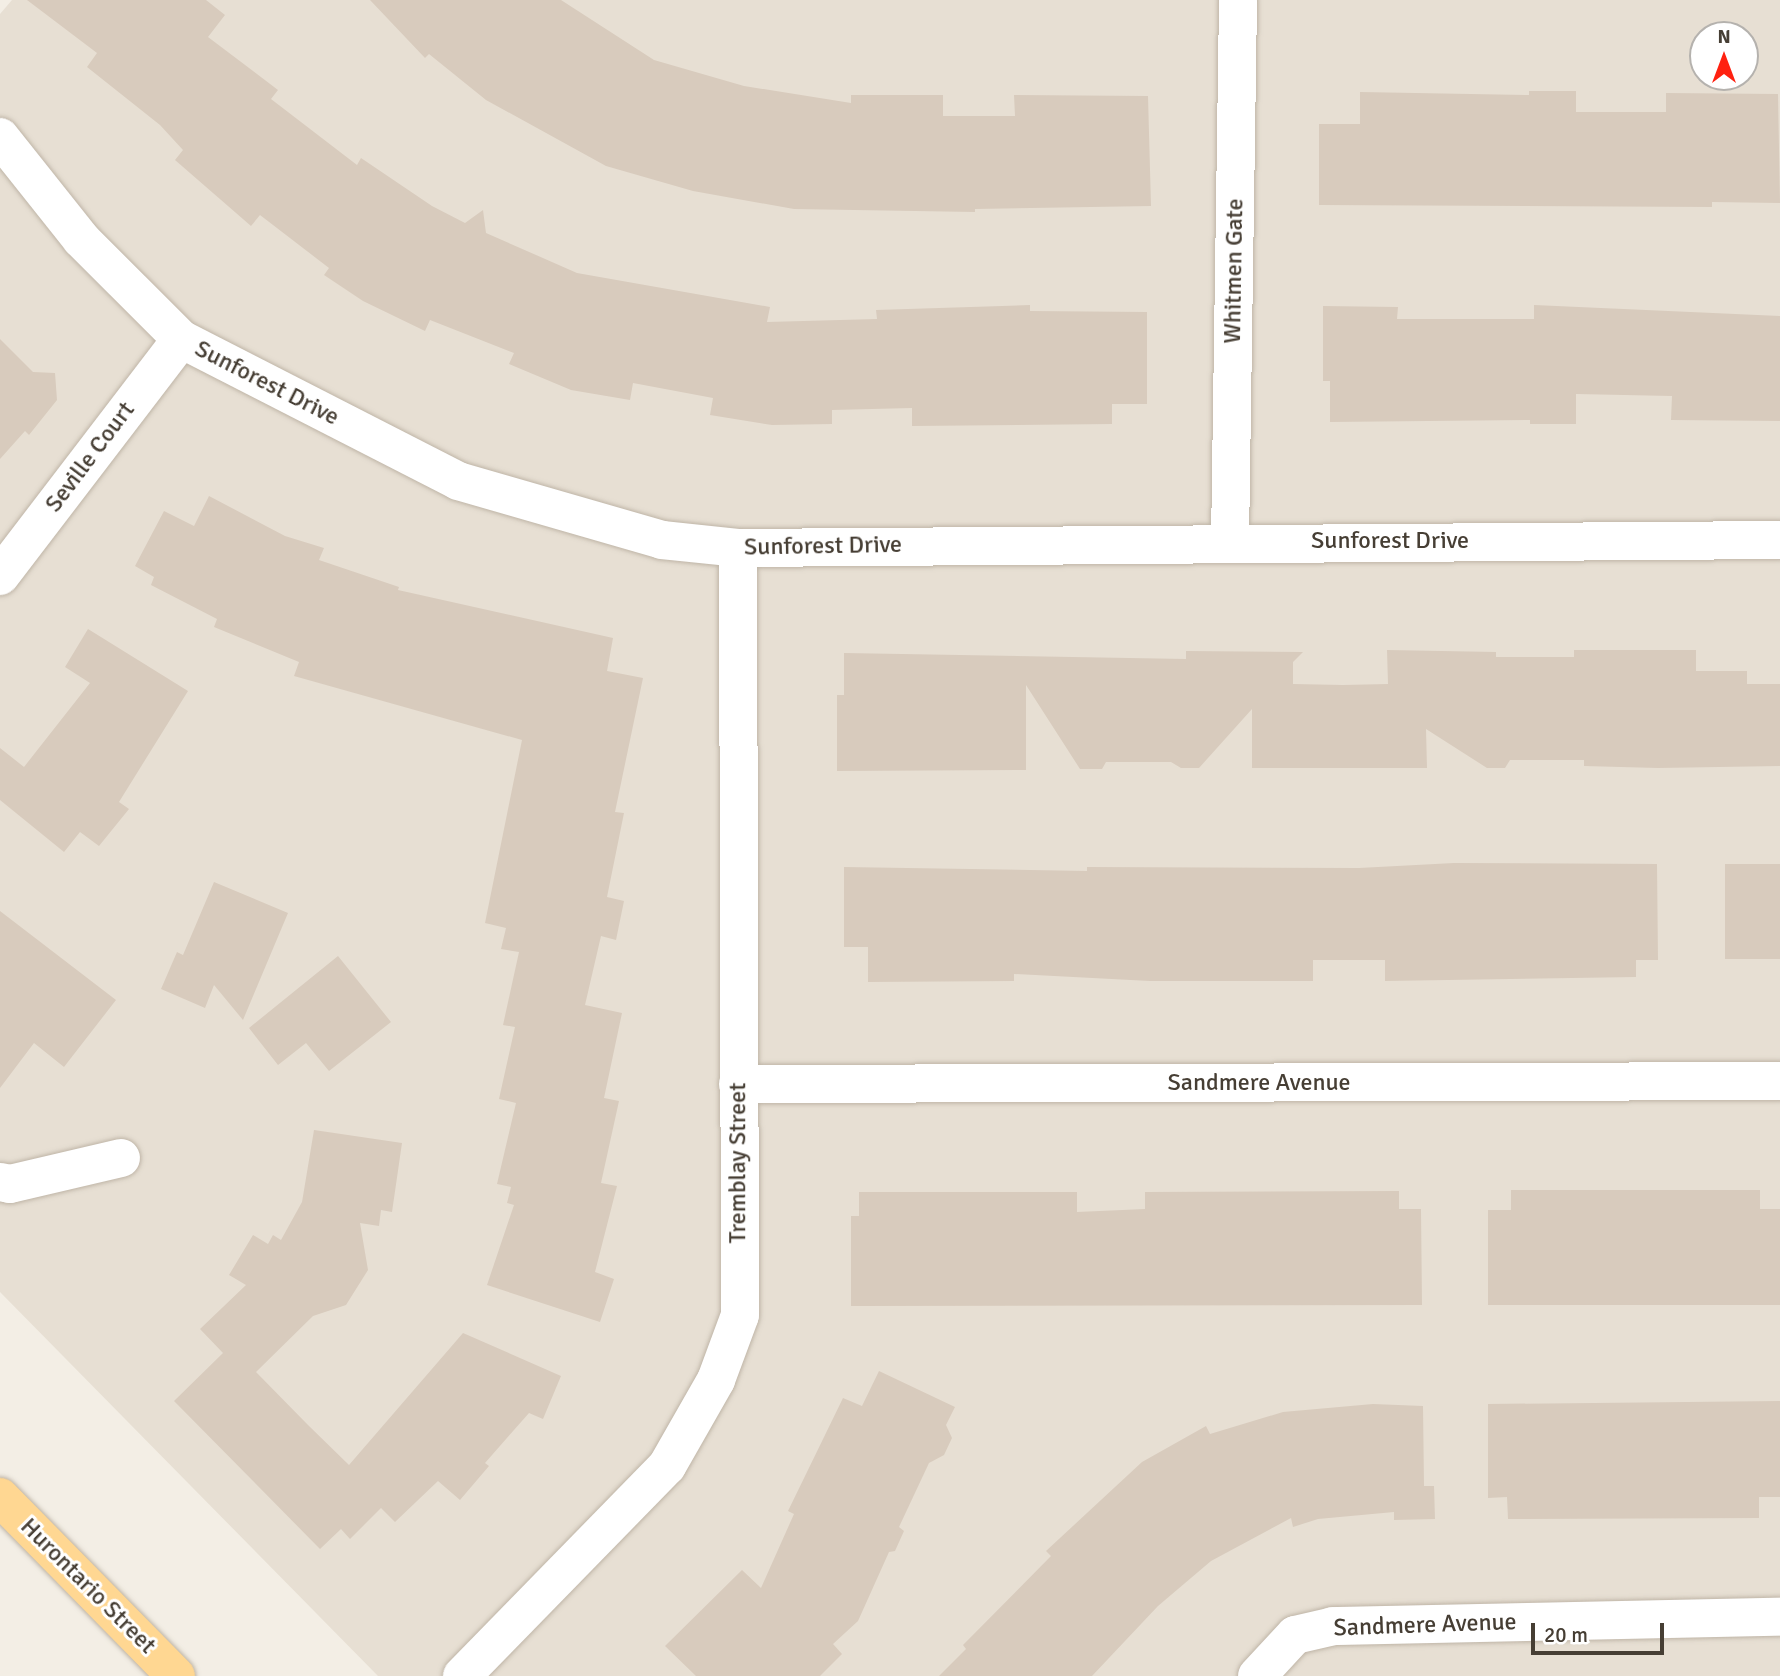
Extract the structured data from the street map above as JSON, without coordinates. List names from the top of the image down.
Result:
{
  "streets": {
    "main road": ["Hurontario Street"],
    "street": [
      "Whitmen Gate",
      "Sunforest Drive",
      "Seville Court",
      "Sandmere Avenue",
      "Tremblay Street"
    ]
  },
  "crossings": [
    ["Whitmen Gate", "Sunforest Drive"],
    ["Sunforest Drive", "Seville Court"],
    ["Sunforest Drive", "Tremblay Street"],
    ["Sandmere Avenue", "Tremblay Street"]
  ],
  "scale_bar": "20 m",
  "north": "top"
}
